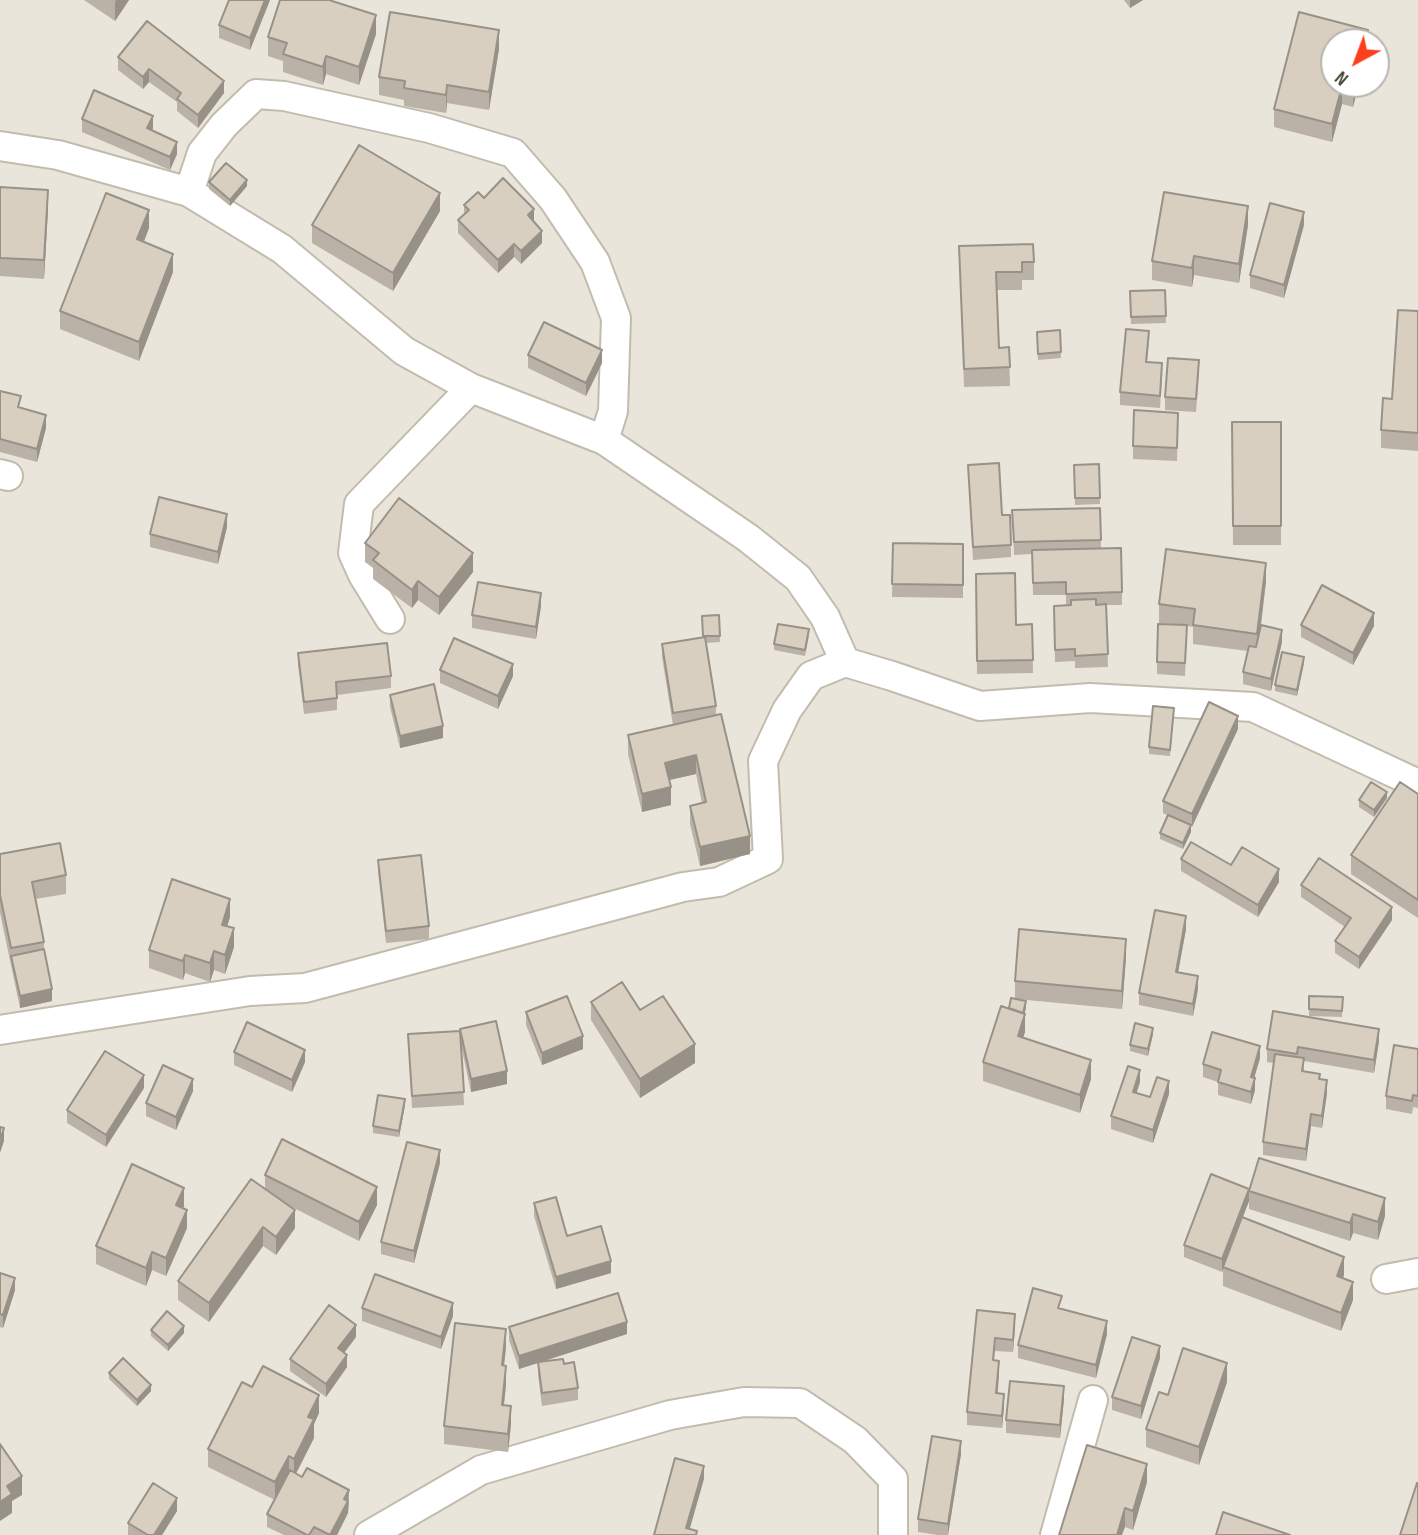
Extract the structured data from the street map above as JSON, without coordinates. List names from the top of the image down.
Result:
{
  "north": "bottom left"
}
